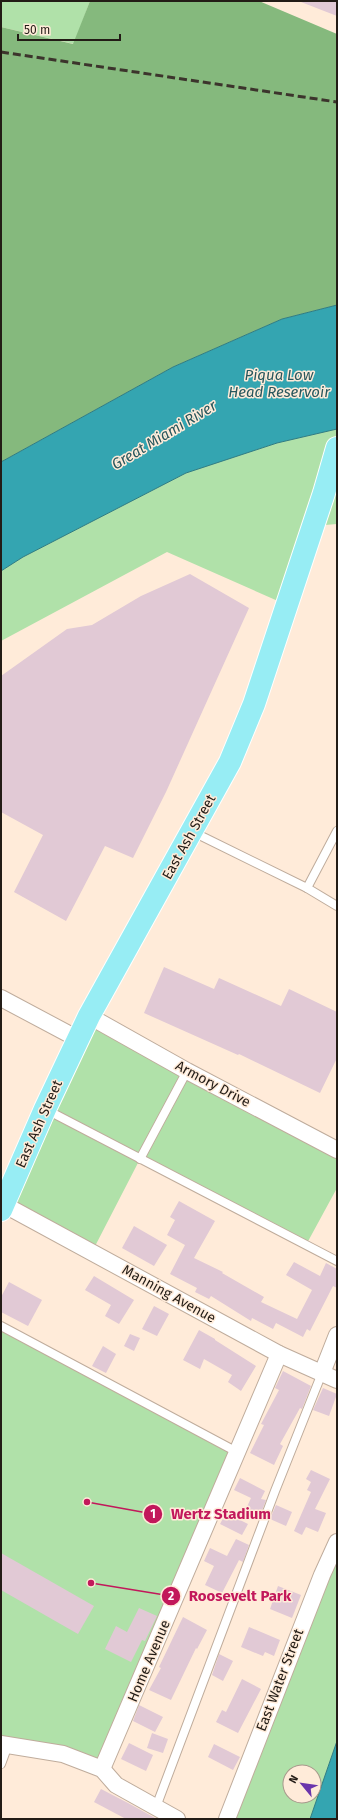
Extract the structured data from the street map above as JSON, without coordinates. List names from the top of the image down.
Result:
{
  "streets": {
    "main road": ["East Ash Street"],
    "street": [
      "Armory Drive",
      "Manning Avenue",
      "Home Avenue",
      "East Water Street"
    ]
  },
  "crossings": [
    ["East Ash Street", "Armory Drive"],
    ["East Ash Street", "Manning Avenue"],
    ["Manning Avenue", "Home Avenue"]
  ],
  "water": ["Piqua Low Head Reservoir", "Great Miami River"],
  "places": ["Wertz Stadium", "Roosevelt Park"],
  "scale_bar": "50 m",
  "north": "top left"
}
